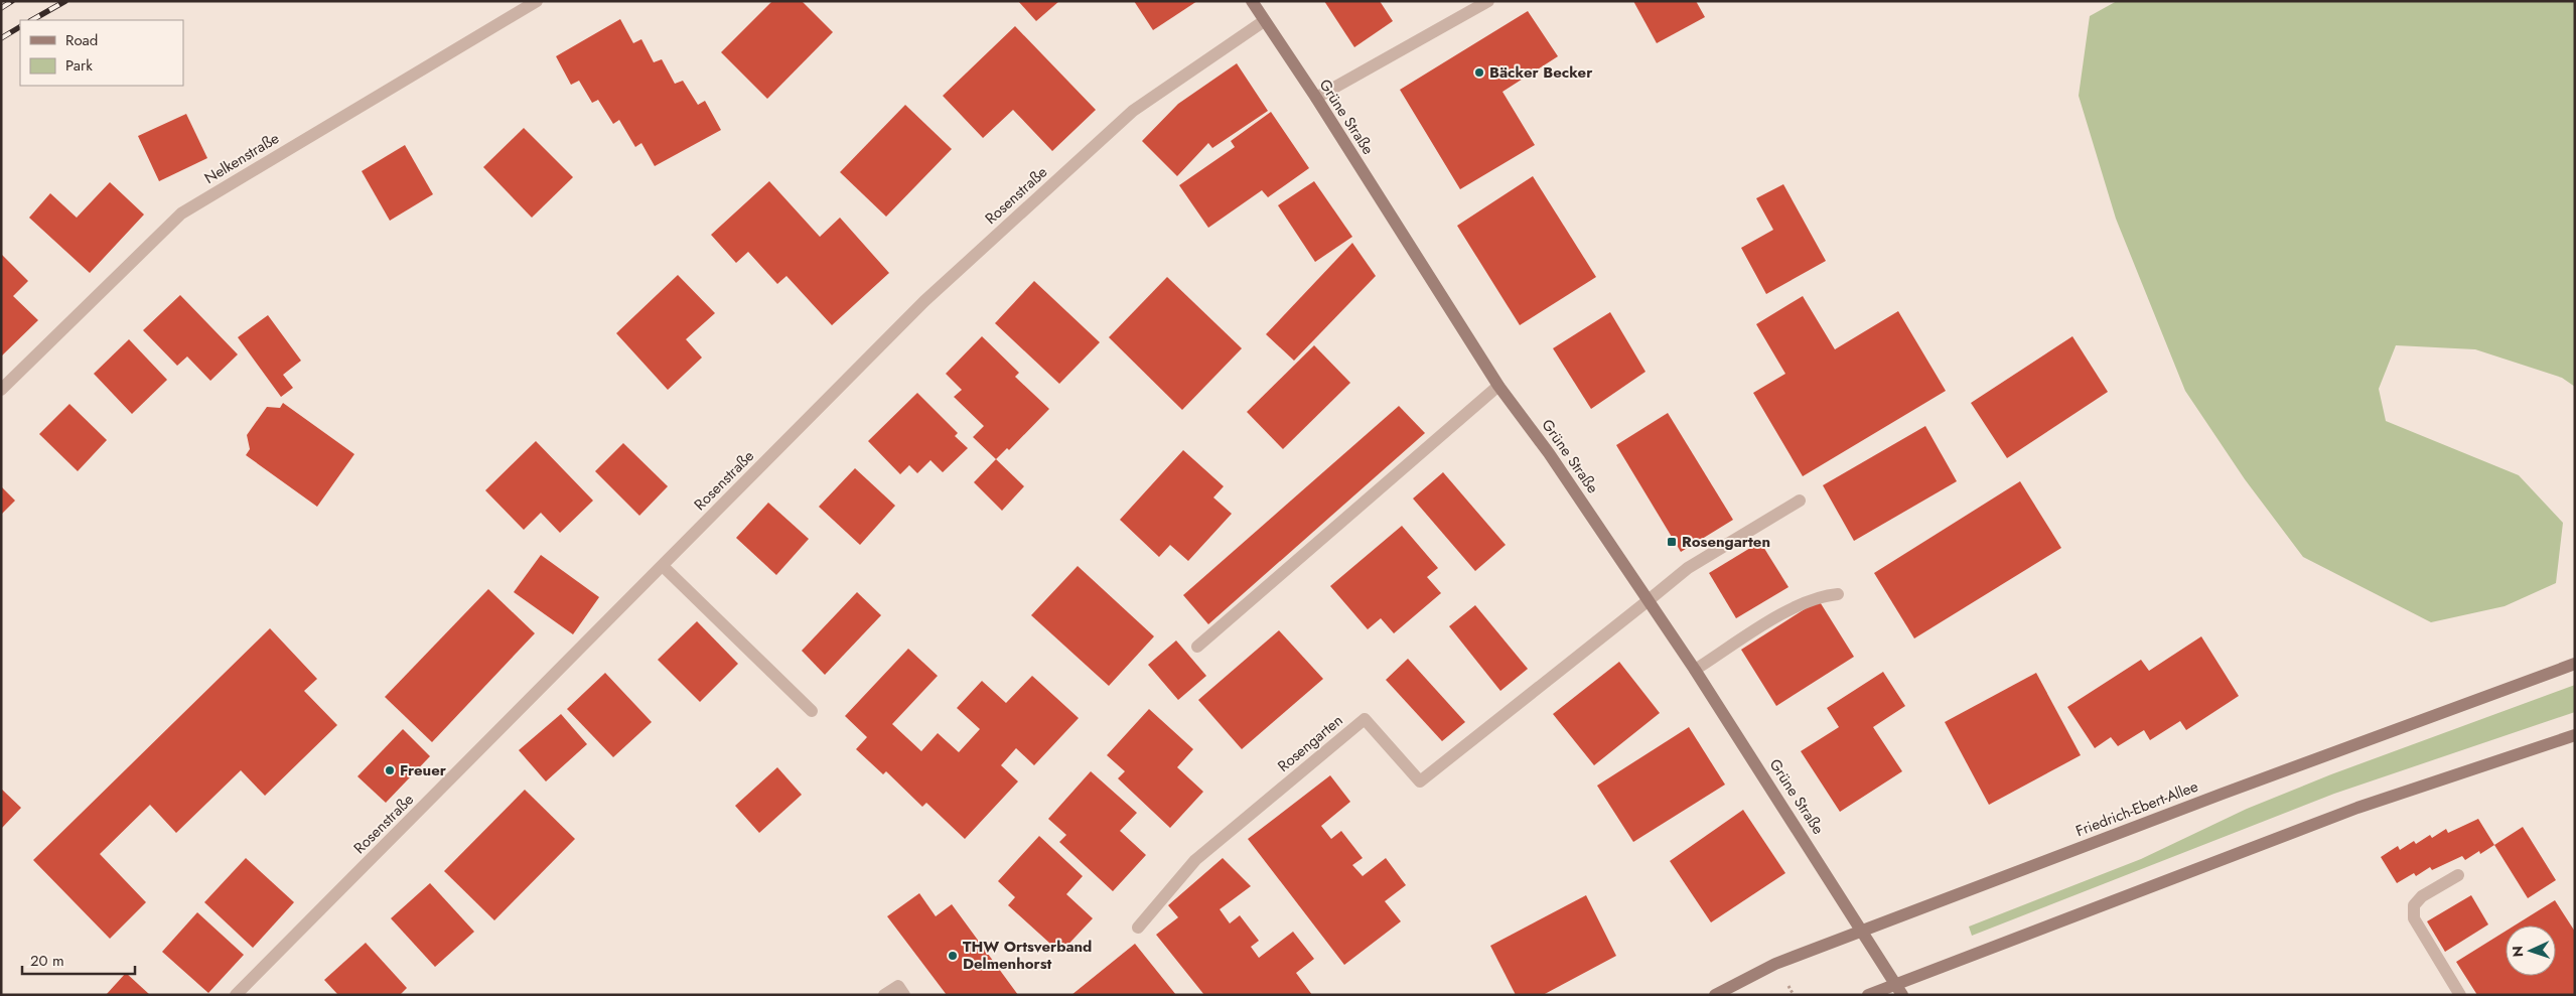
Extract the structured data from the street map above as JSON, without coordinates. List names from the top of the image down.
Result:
{
  "streets": {
    "main road": ["Grüne Straße", "Friedrich-Ebert-Allee"],
    "street": ["Nelkenstraße", "Rosenstraße", "Rosengarten"]
  },
  "crossings": [
    ["Grüne Straße", "Rosenstraße"],
    ["Grüne Straße", "Rosengarten"],
    ["Grüne Straße", "Friedrich-Ebert-Allee"]
  ],
  "places": {
    "other": ["Bäcker Becker", "Freuer", "THW Ortsverband Delmenhorst"],
    "transit": ["Rosengarten"]
  },
  "legend": ["Road", "Park"],
  "scale_bar": "20 m",
  "north": "left"
}
